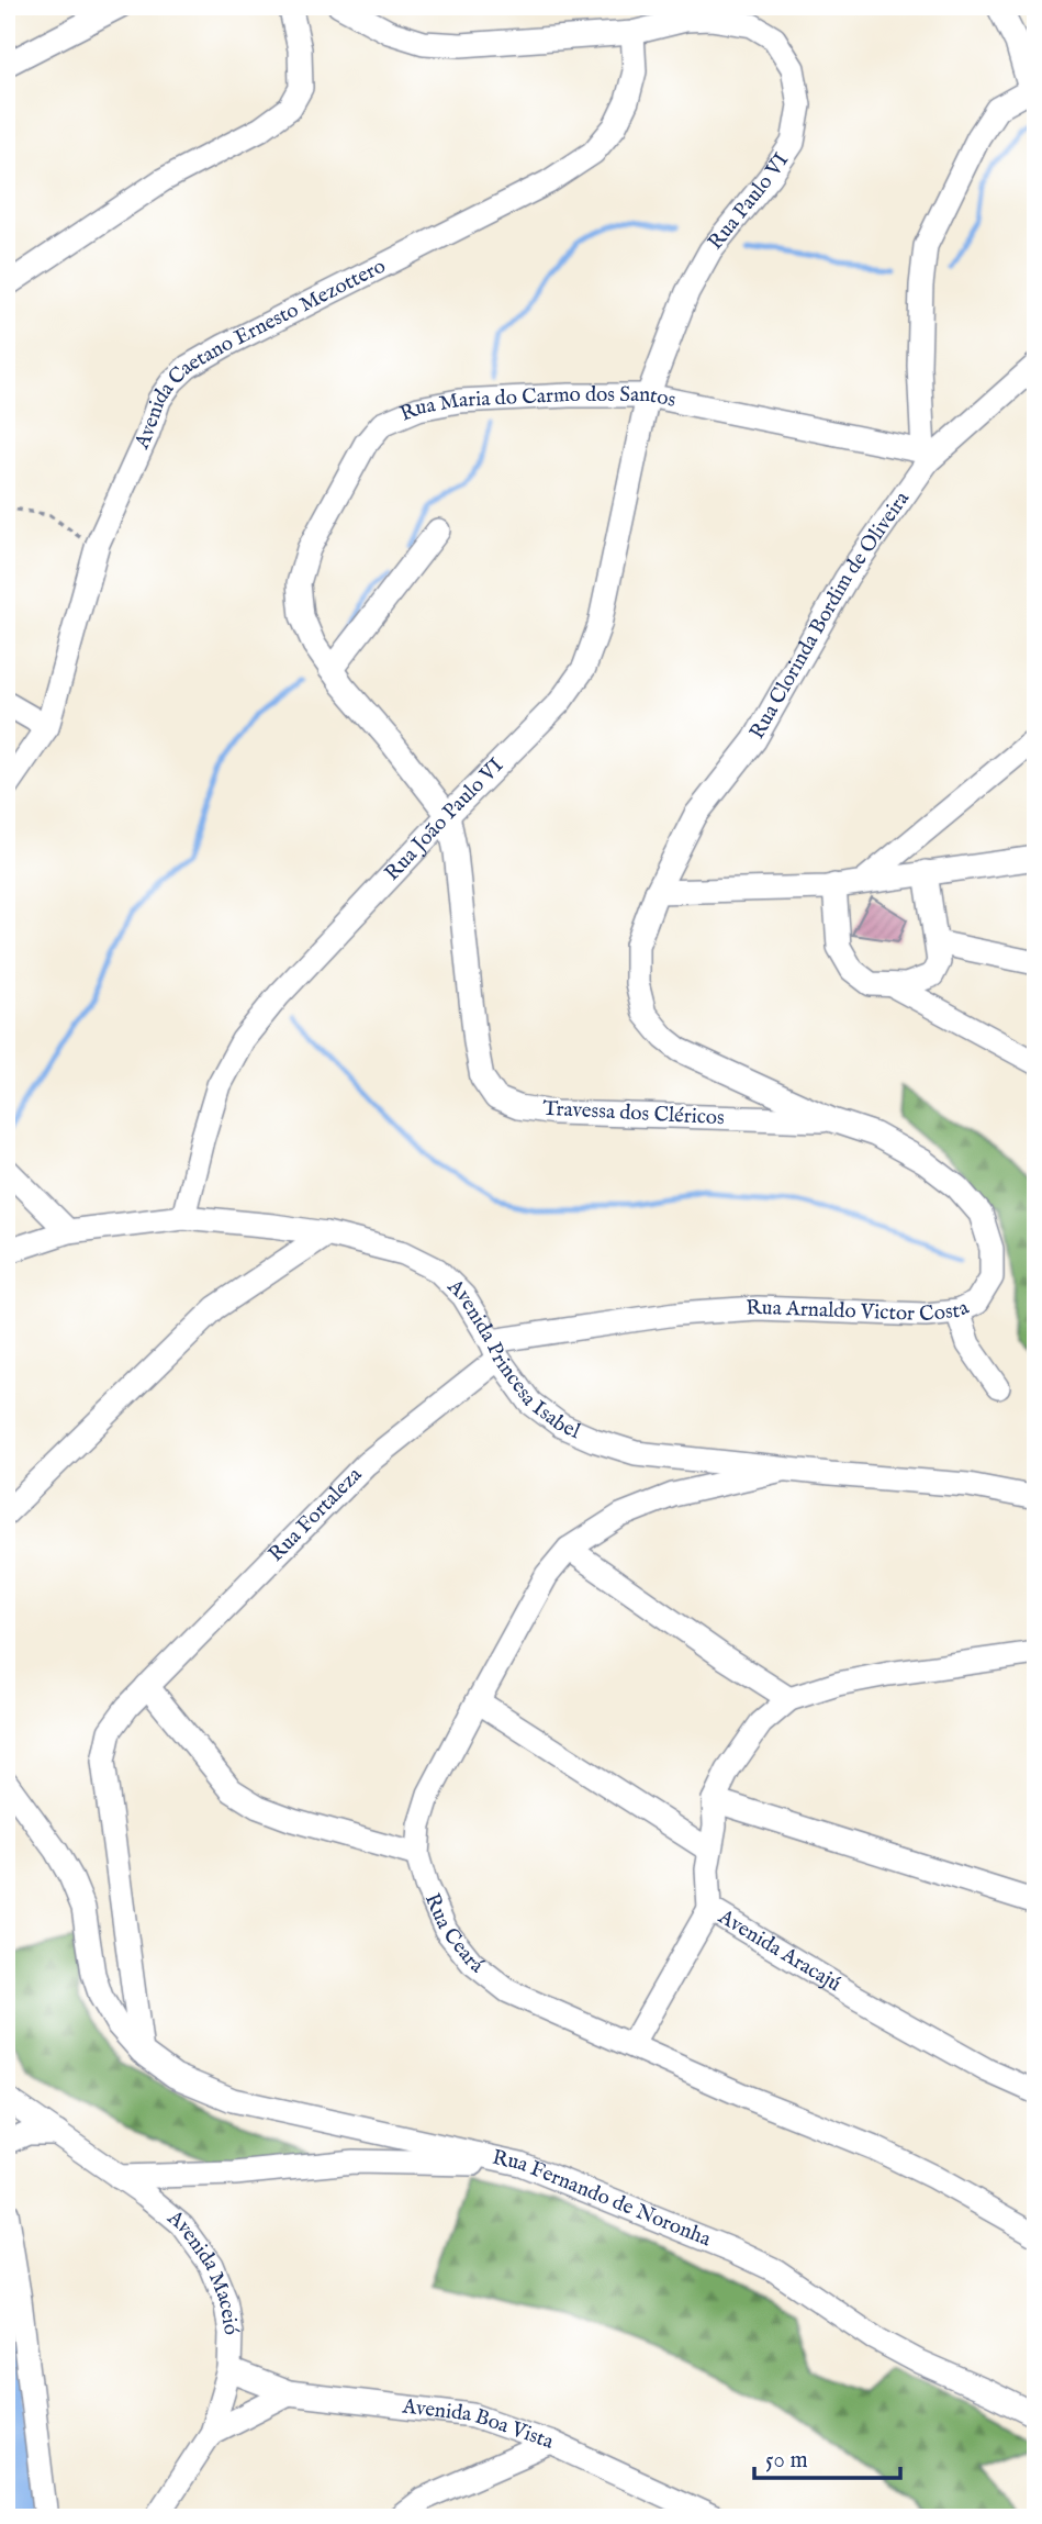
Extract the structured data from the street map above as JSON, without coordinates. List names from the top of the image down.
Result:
{
  "streets": {
    "street": [
      "Rua Paulo VI",
      "Avenida Caetano Ernesto Mezottero",
      "Rua Maria do Carmo dos Santos",
      "Rua Clorinda Bordim de Oliveira",
      "Rua João Paulo VI",
      "Travessa dos Cléricos",
      "Rua Arnaldo Victor Costa",
      "Avenida Princesa Isabel",
      "Rua Fortaleza",
      "Rua Ceará",
      "Avenida Aracajú",
      "Rua Fernando de Noronha",
      "Avenida Maceió",
      "Avenida Boa Vista"
    ]
  },
  "crossings": [
    ["Rua Paulo VI", "Avenida Caetano Ernesto Mezottero"],
    ["Rua Paulo VI", "Rua Maria do Carmo dos Santos"],
    ["Rua Paulo VI", "Rua João Paulo VI"],
    ["Rua Maria do Carmo dos Santos", "Rua Clorinda Bordim de Oliveira"],
    ["Rua Maria do Carmo dos Santos", "Rua João Paulo VI"],
    ["Rua Maria do Carmo dos Santos", "Travessa dos Cléricos"],
    ["Rua Clorinda Bordim de Oliveira", "Rua Arnaldo Victor Costa"],
    ["Rua João Paulo VI", "Travessa dos Cléricos"],
    ["Rua João Paulo VI", "Avenida Princesa Isabel"],
    ["Travessa dos Cléricos", "Rua Arnaldo Victor Costa"],
    ["Rua Arnaldo Victor Costa", "Avenida Princesa Isabel"],
    ["Rua Arnaldo Victor Costa", "Rua Fortaleza"],
    ["Avenida Princesa Isabel", "Rua Fortaleza"],
    ["Avenida Princesa Isabel", "Rua Ceará"],
    ["Rua Fortaleza", "Rua Fernando de Noronha"],
    ["Avenida Maceió", "Avenida Boa Vista"]
  ],
  "scale_bar": "50 m"
}
